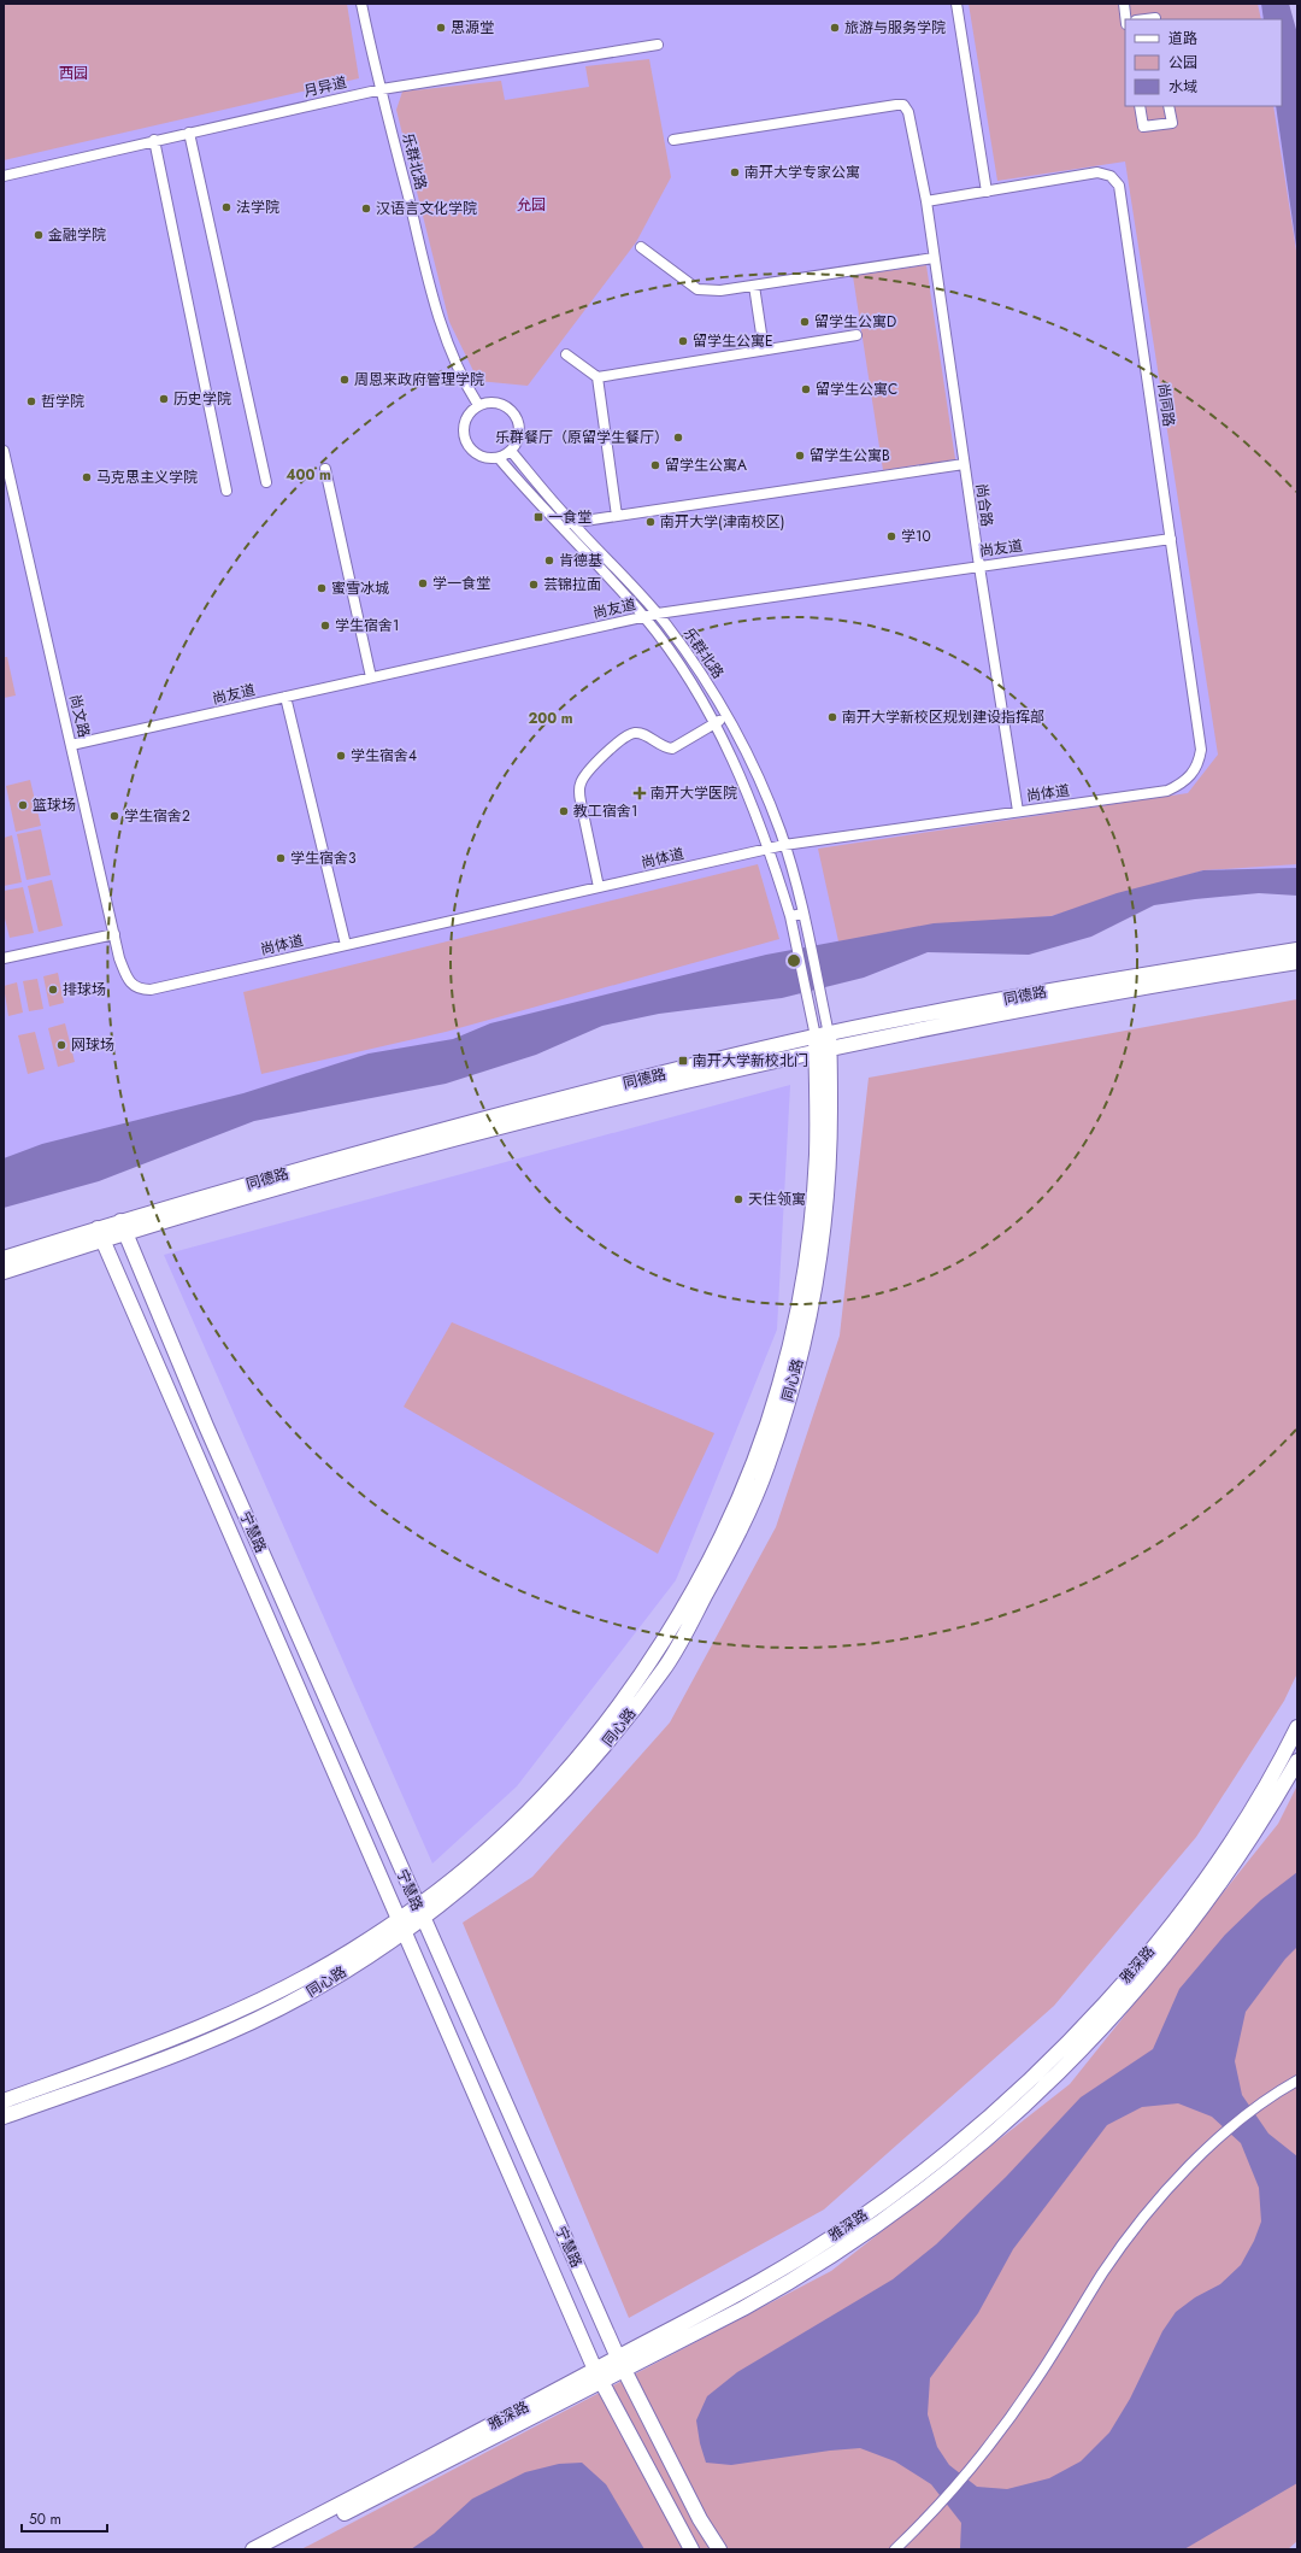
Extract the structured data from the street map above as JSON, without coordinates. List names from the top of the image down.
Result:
{
  "streets": {
    "main road": [
      "同德路",
      "同心路",
      "宁慧路",
      "雅深路"
    ],
    "street": [
      "月异道",
      "乐群北路",
      "尚同路",
      "尚合路",
      "尚友道",
      "尚文路",
      "尚体道"
    ]
  },
  "crossings": [
    ["月异道", "乐群北路"],
    ["乐群北路", "尚友道"],
    ["乐群北路", "尚体道"],
    ["乐群北路", "同德路"],
    ["乐群北路", "同心路"],
    ["尚同路", "尚合路"],
    ["尚同路", "尚友道"],
    ["尚同路", "尚体道"],
    ["尚合路", "尚友道"],
    ["尚合路", "尚体道"],
    ["尚友道", "尚文路"],
    ["尚文路", "尚体道"],
    ["同德路", "同心路"],
    ["同德路", "宁慧路"],
    ["同心路", "宁慧路"],
    ["宁慧路", "雅深路"]
  ],
  "parks": ["西园", "允园"],
  "places": {
    "other": [
      "思源堂",
      "旅游与服务学院",
      "南开大学专家公寓",
      "法学院",
      "汉语言文化学院",
      "金融学院",
      "留学生公寓D",
      "留学生公寓E",
      "周恩来政府管理学院",
      "留学生公寓C",
      "历史学院",
      "哲学院",
      "乐群餐厅（原留学生餐厅）",
      "留学生公寓B",
      "留学生公寓A",
      "马克思主义学院",
      "南开大学(津南校区)",
      "学10",
      "肯德基",
      "学一食堂",
      "芸锦拉面",
      "蜜雪冰城",
      "学生宿舍1",
      "南开大学新校区规划建设指挥部",
      "学生宿舍4",
      "篮球场",
      "教工宿舍1",
      "学生宿舍2",
      "学生宿舍3",
      "排球场",
      "网球场",
      "天住领寓"
    ],
    "transit": ["一食堂", "南开大学新校北门"],
    "health": ["南开大学医院"]
  },
  "legend": ["道路", "公园", "水域"],
  "scale_bar": "50 m",
  "rings": ["400 m", "200 m"]
}
